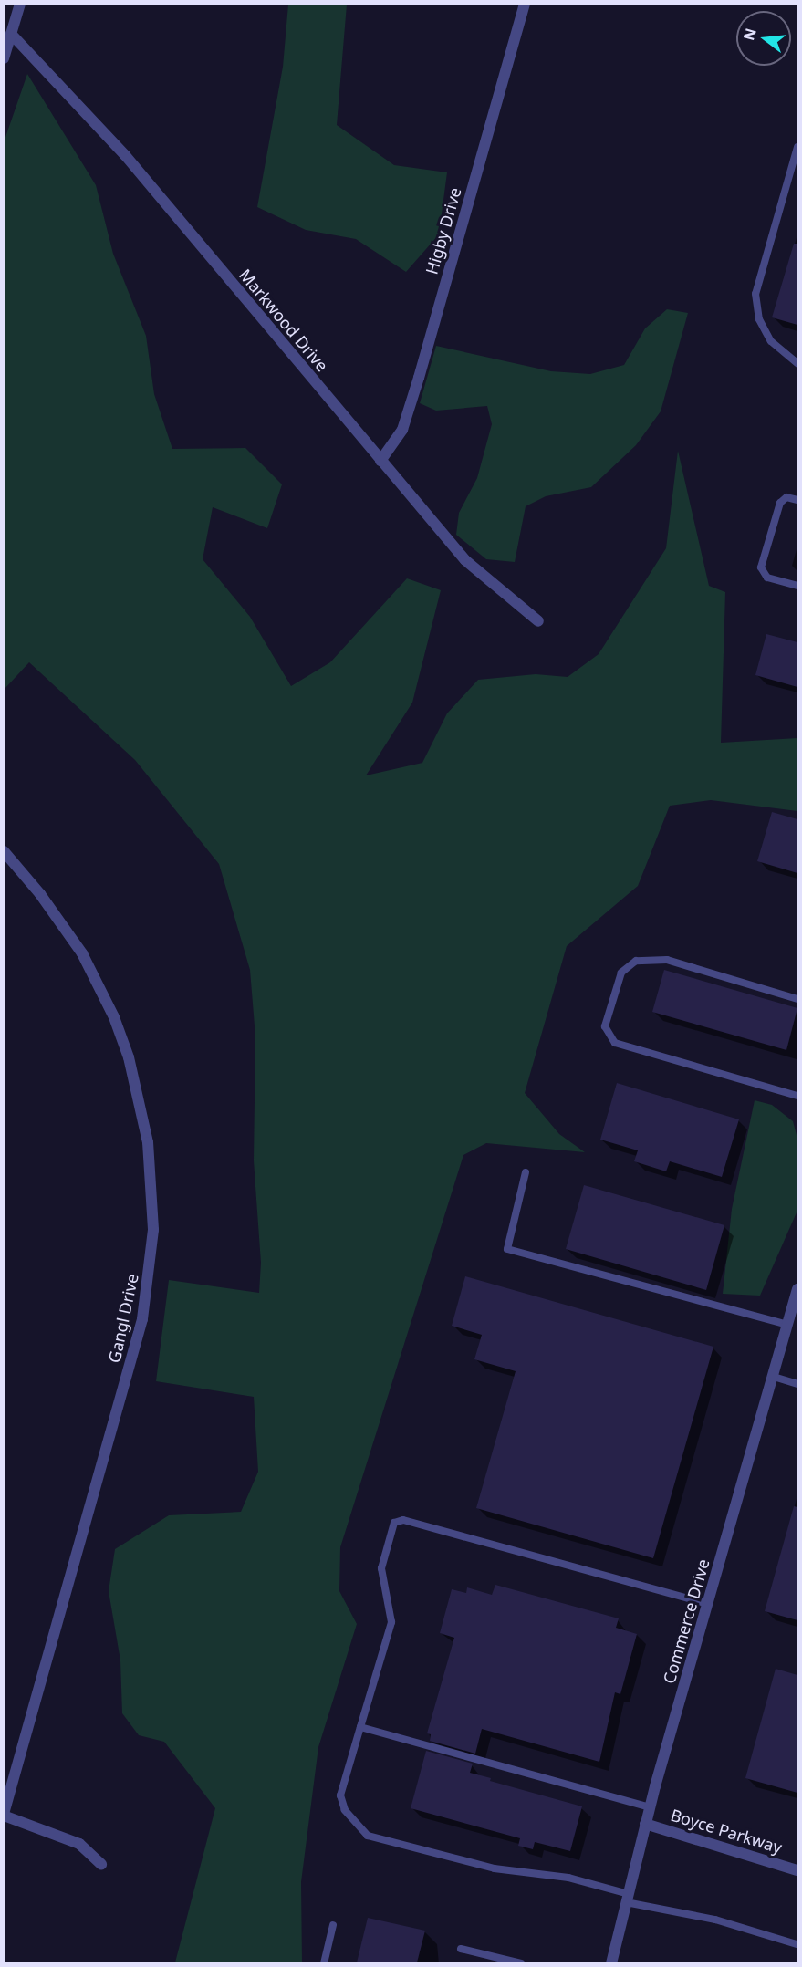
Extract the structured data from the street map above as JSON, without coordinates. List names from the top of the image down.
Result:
{
  "streets": {
    "street": [
      "Higby Drive",
      "Markwood Drive",
      "Gangl Drive",
      "Commerce Drive",
      "Boyce Parkway"
    ]
  },
  "crossings": [
    ["Higby Drive", "Markwood Drive"],
    ["Commerce Drive", "Boyce Parkway"]
  ],
  "north": "left"
}
